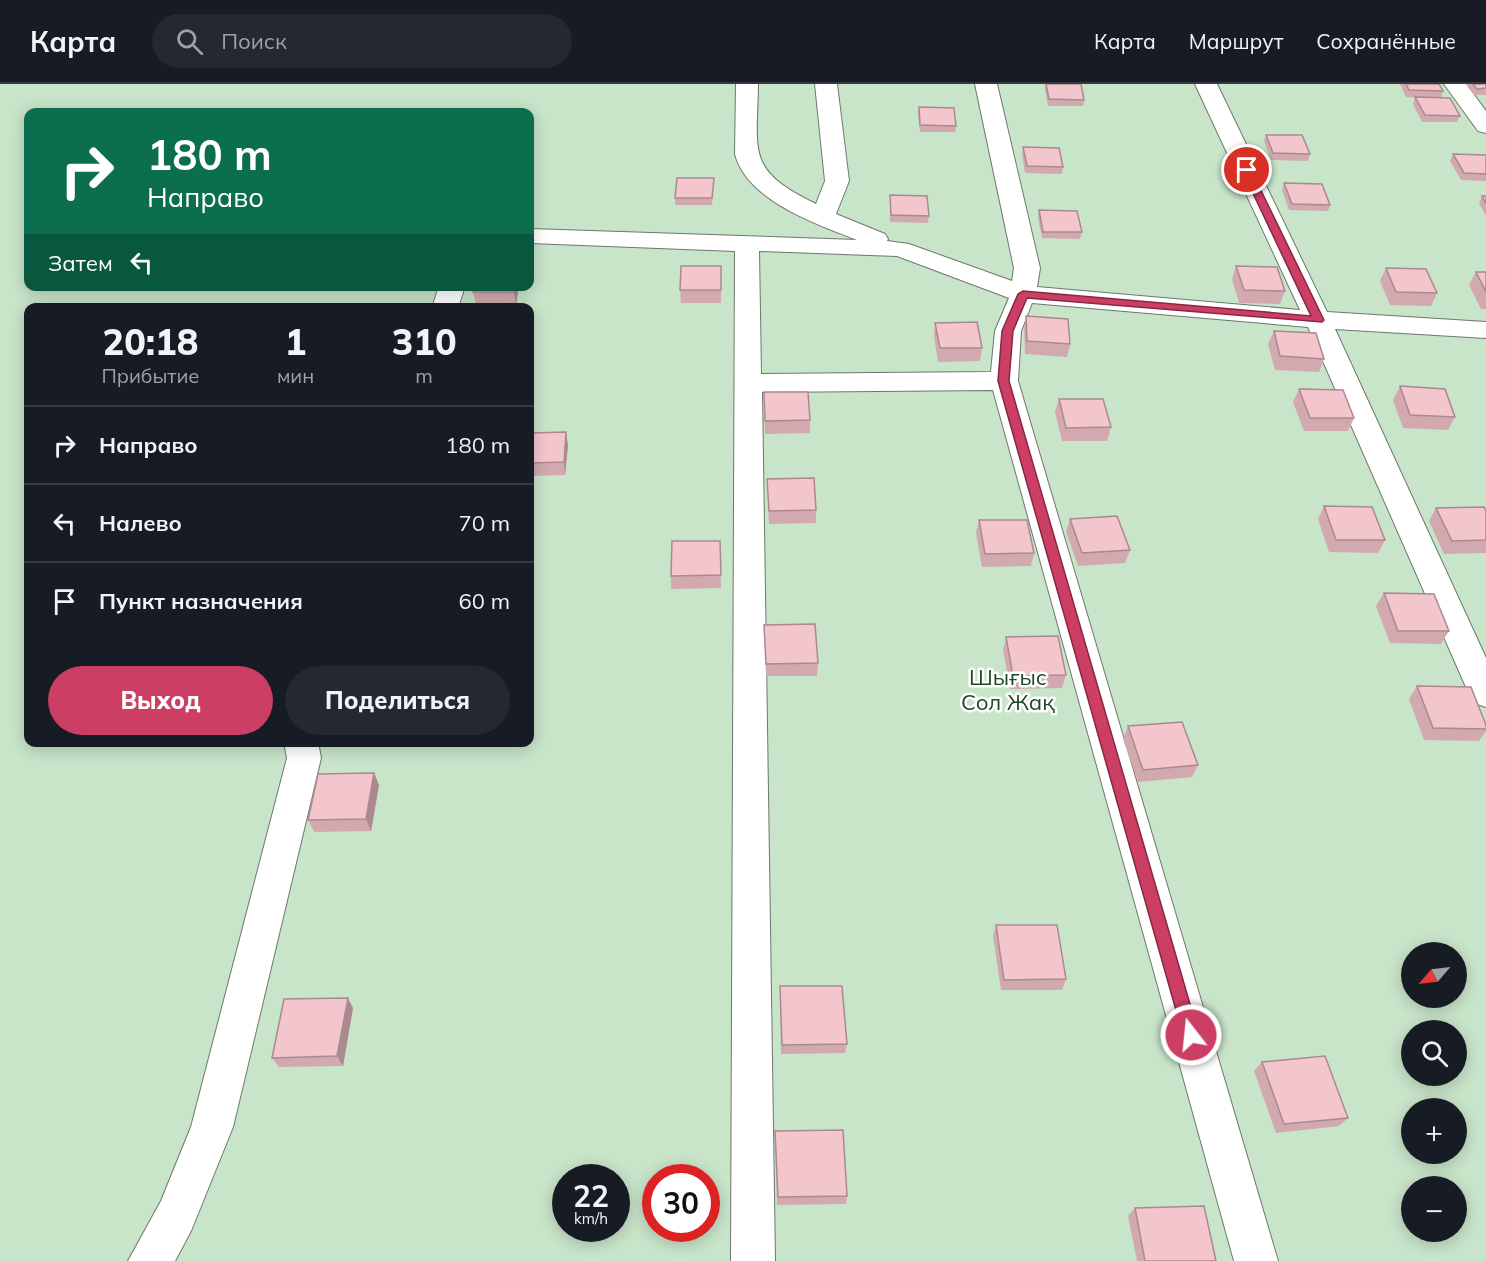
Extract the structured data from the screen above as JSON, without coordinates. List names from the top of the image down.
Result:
{
  "parks": ["Шығыс Сол Жақ"],
  "north": "bottom left",
  "page": {
    "header": "Карта",
    "search": "Поиск",
    "nav": ["Карта", "Маршрут", "Сохранённые"],
    "turn": ["180 m", "Направо"],
    "then": "Затем",
    "eta": [
      "20:18",
      "Прибытие",
      "1",
      "мин",
      "310",
      "m"
    ],
    "list": [
      {
        "name": "Направо",
        "value": "180 m"
      },
      {
        "name": "Налево",
        "value": "70 m"
      },
      {
        "name": "Пункт назначения",
        "value": "60 m"
      }
    ],
    "buttons": ["Выход", "Поделиться"],
    "map_buttons": ["+", "−"],
    "speed": "22 km/h",
    "limit": "30"
  }
}
